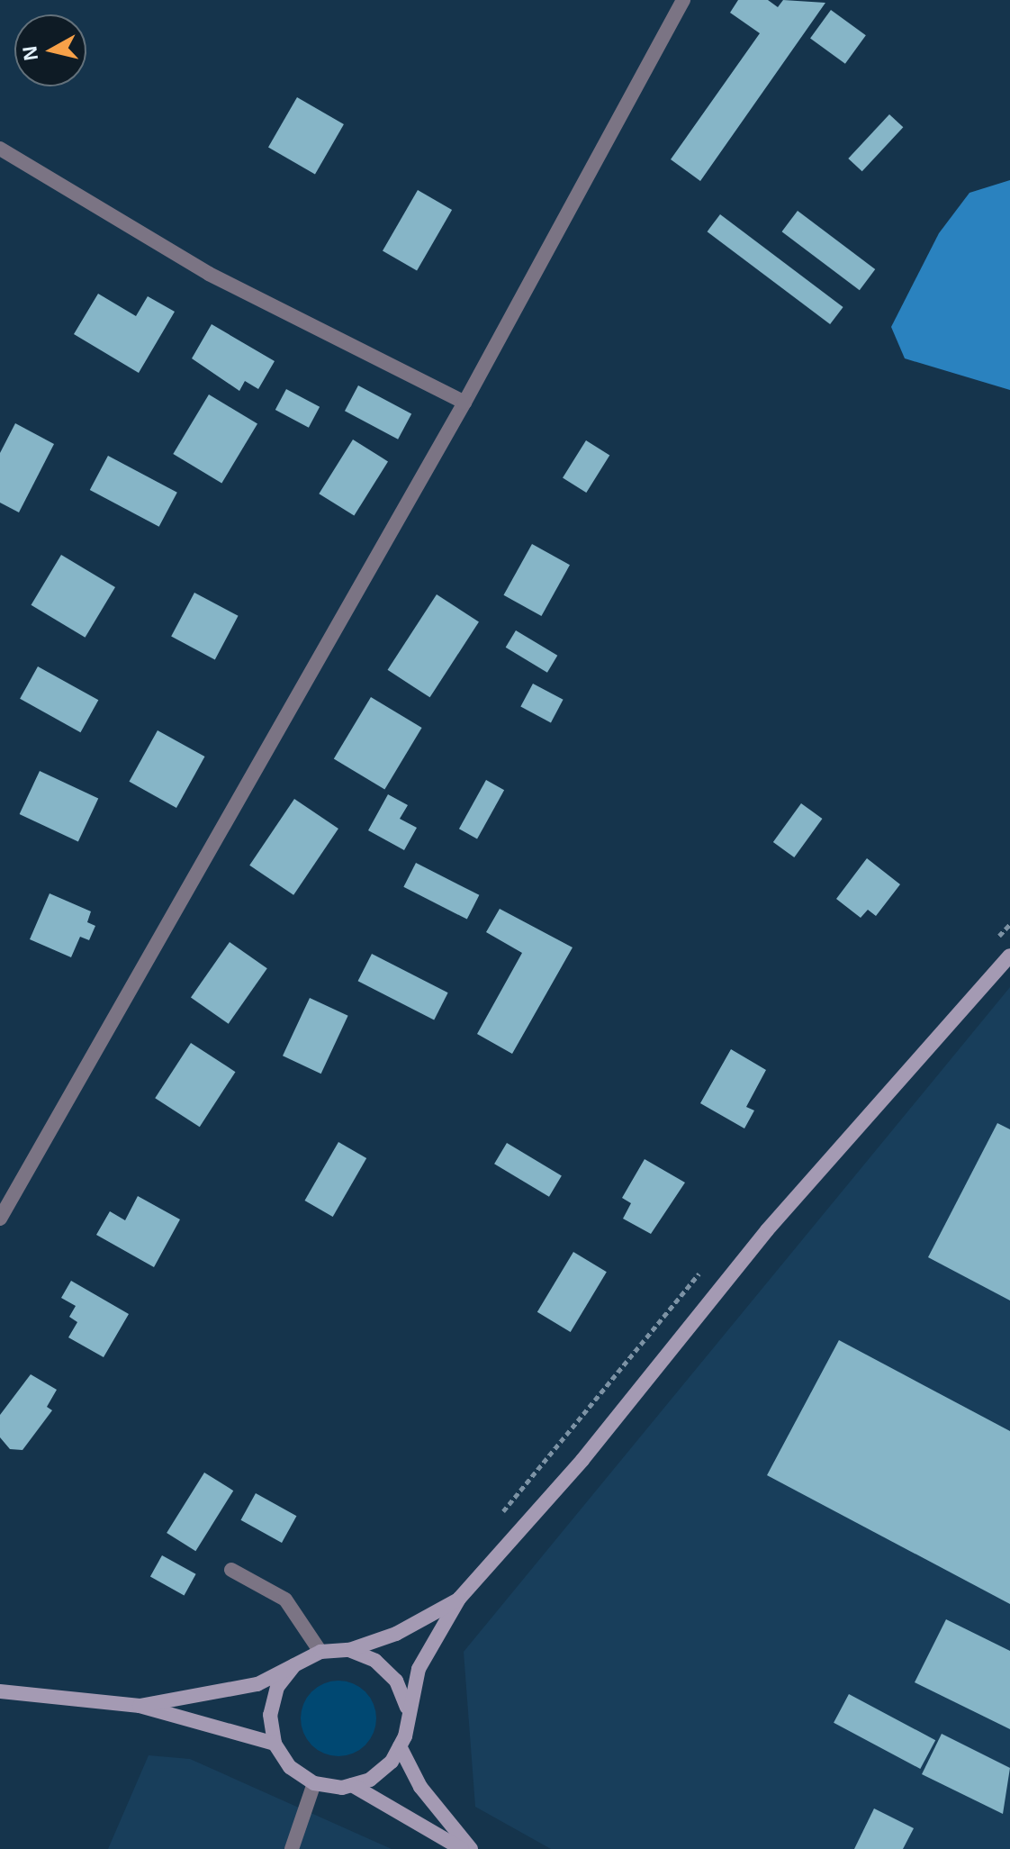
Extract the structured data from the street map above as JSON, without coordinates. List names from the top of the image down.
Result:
{
  "north": "left"
}
